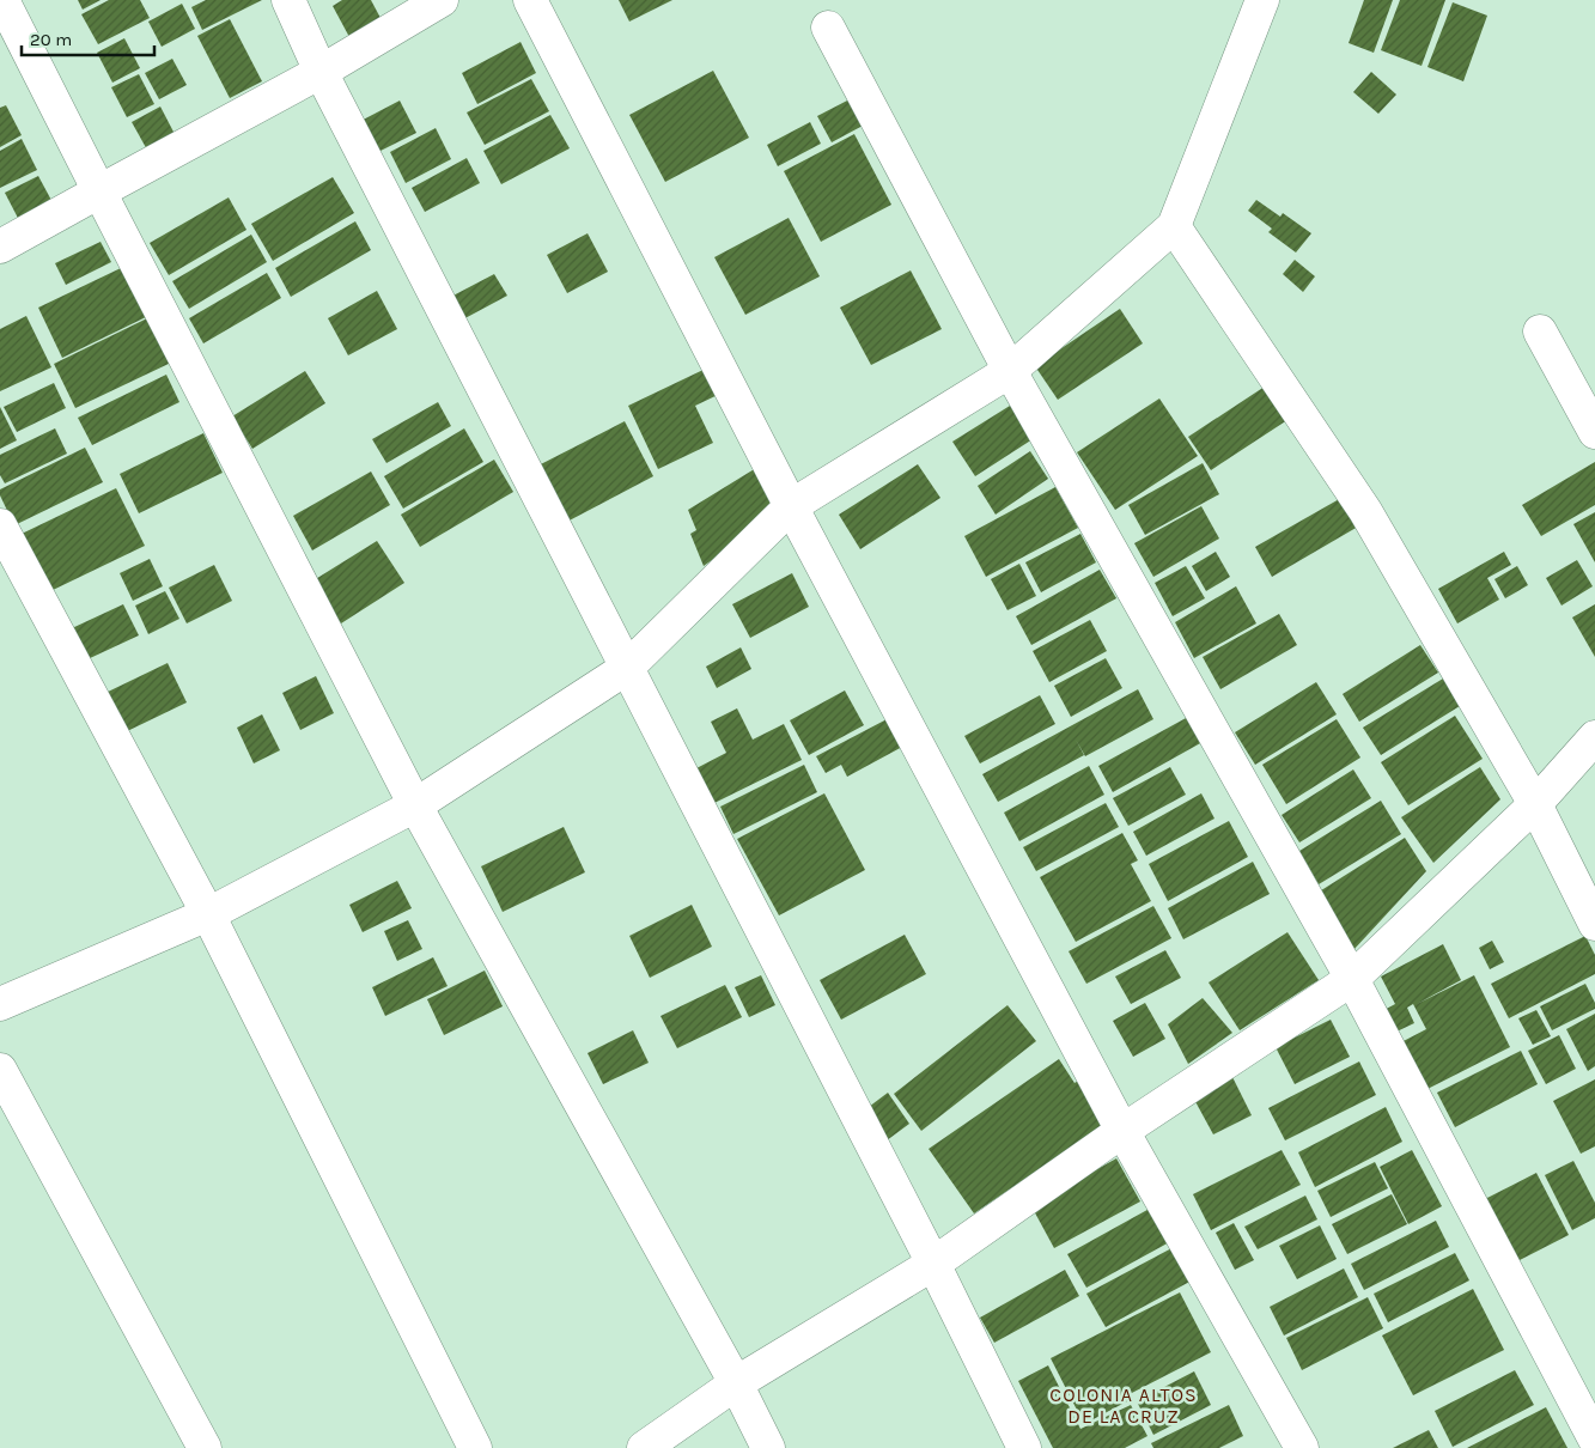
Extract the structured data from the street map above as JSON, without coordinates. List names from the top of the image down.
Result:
{
  "districts": ["COLONIA ALTOS DE LA CRUZ"],
  "scale_bar": "20 m"
}
